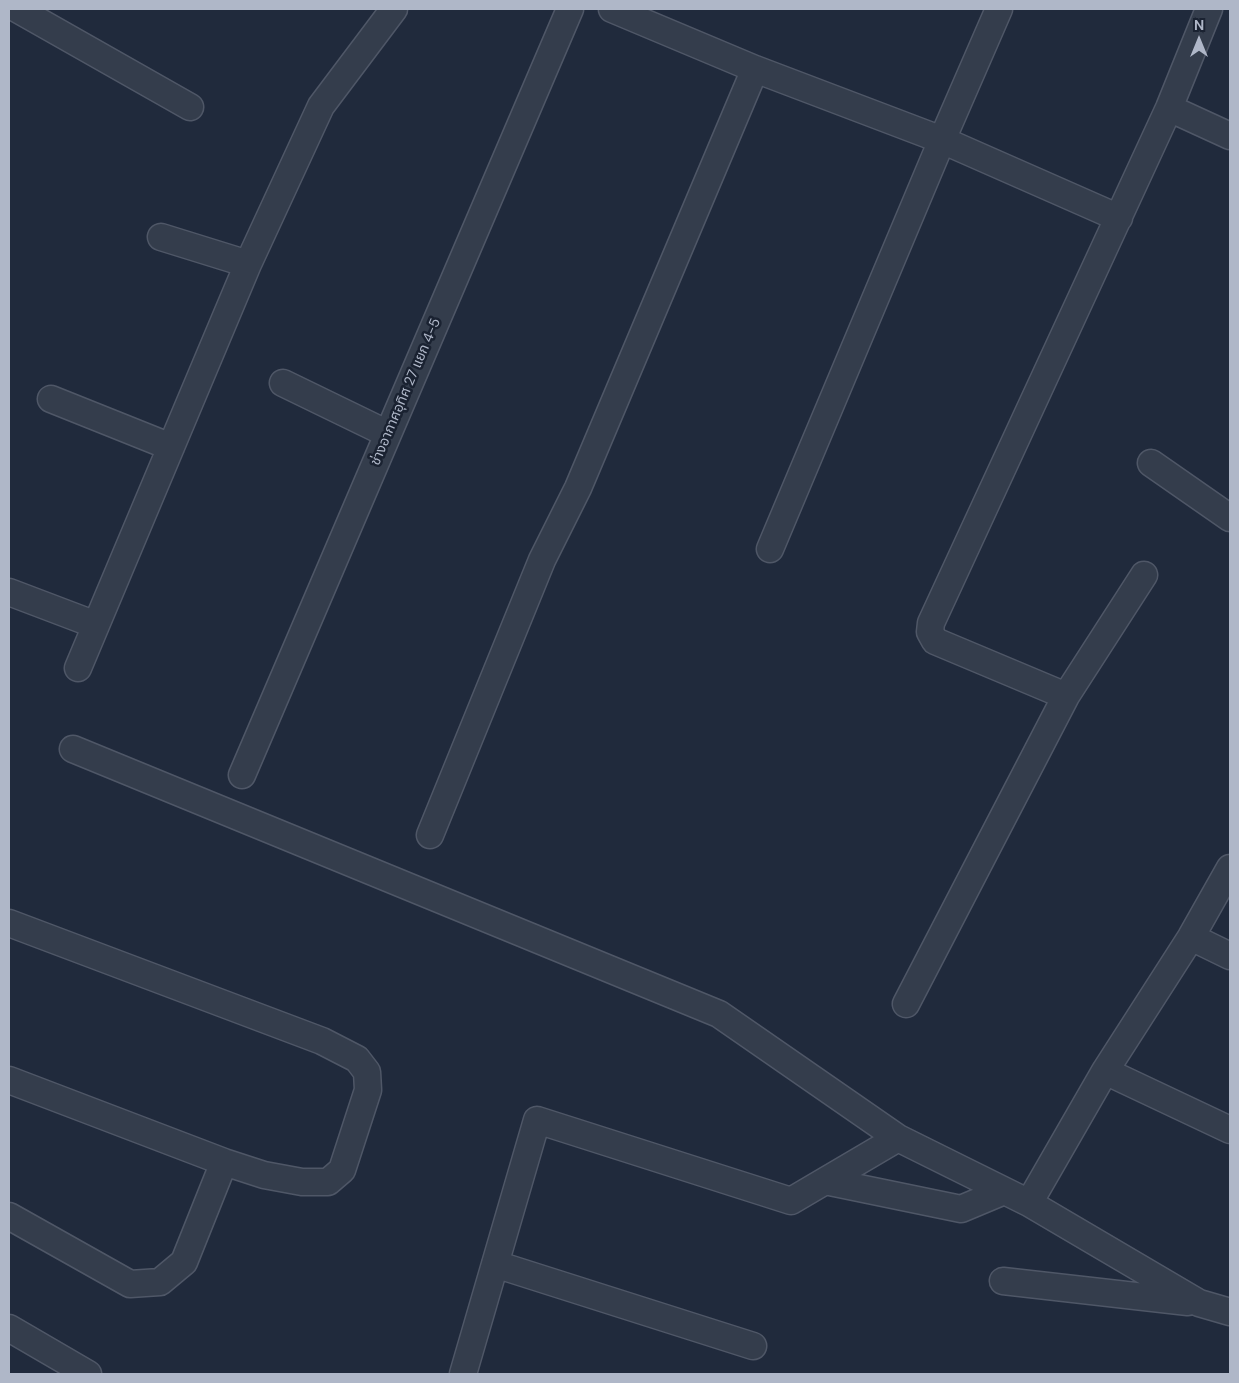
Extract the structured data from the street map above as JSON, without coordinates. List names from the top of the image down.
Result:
{
  "streets": {
    "street": ["ช่างอากาศอุทิศ 27 แยก 4-5"]
  },
  "north": "top"
}
